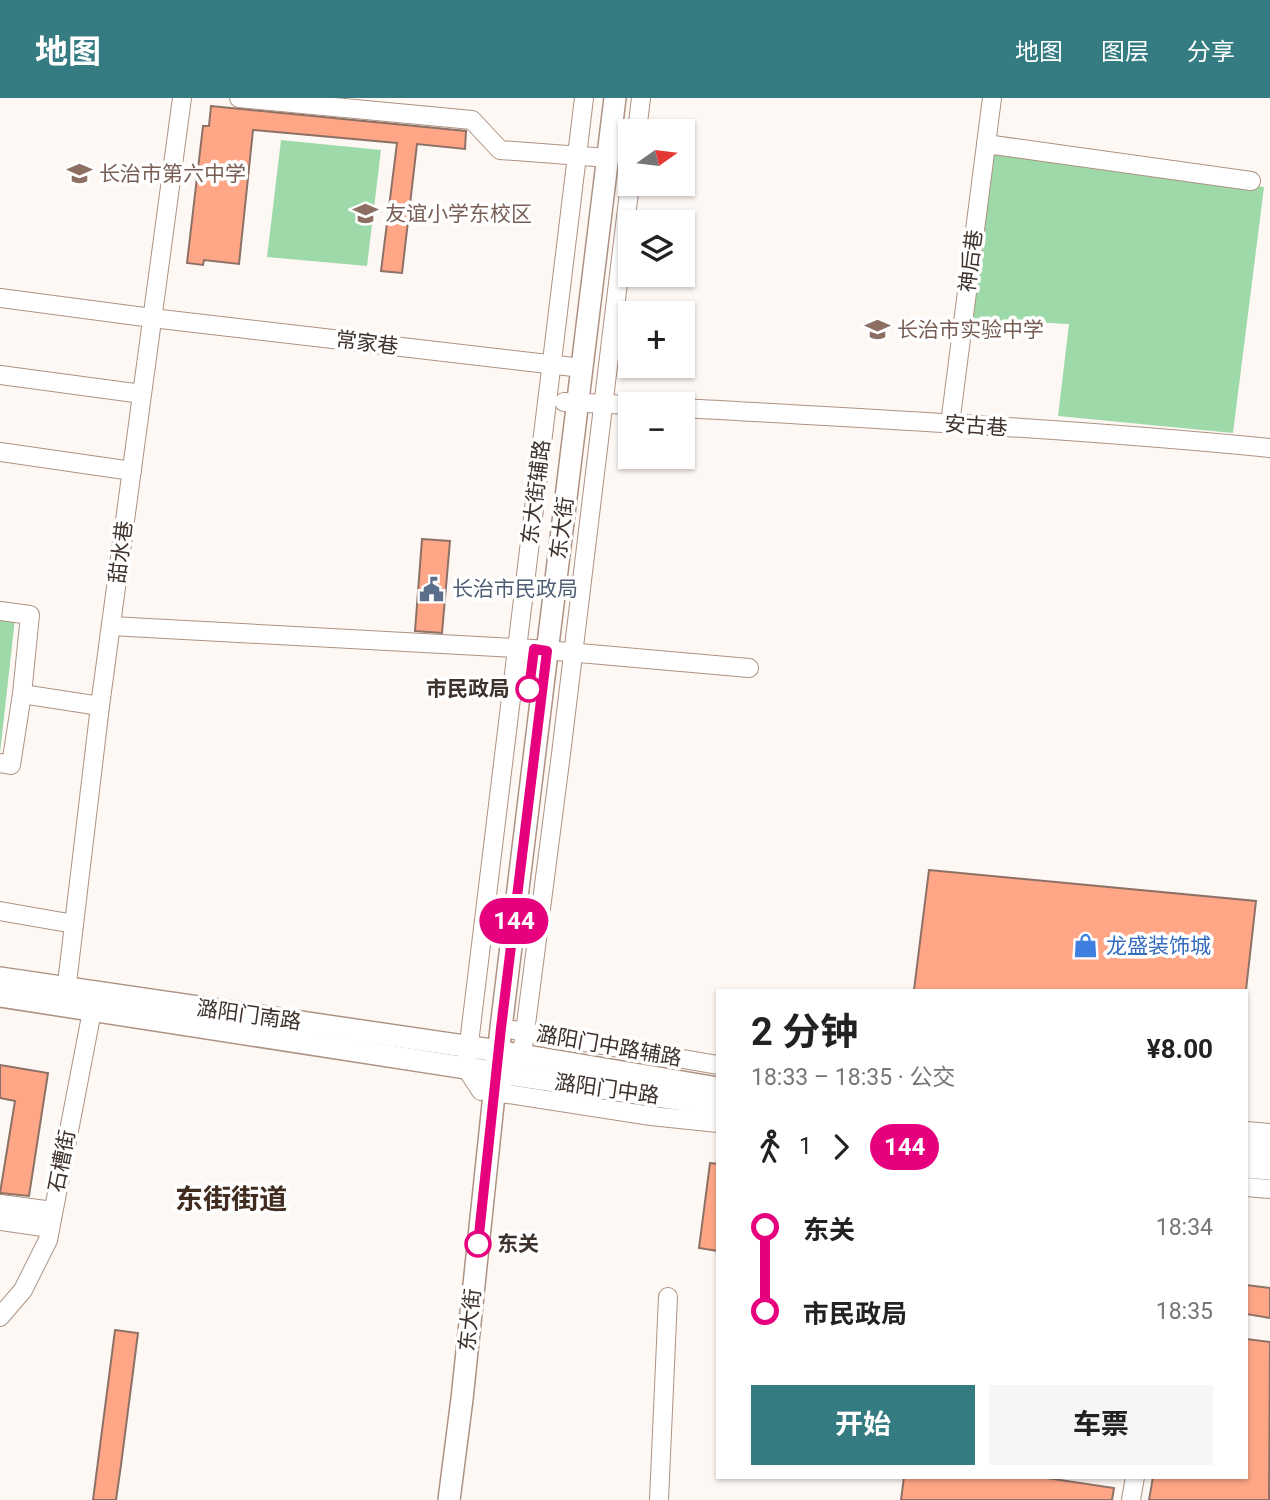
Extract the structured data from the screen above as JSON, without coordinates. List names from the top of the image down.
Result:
{
  "streets": {
    "main road": ["东大街", "潞阳门南路", "潞阳门中路"],
    "street": [
      "神后巷",
      "常家巷",
      "安古巷",
      "东大街辅路",
      "甜水巷",
      "潞阳门中路辅路",
      "石槽街"
    ]
  },
  "crossings": [
    ["神后巷", "安古巷"],
    ["常家巷", "东大街辅路"],
    ["常家巷", "东大街"],
    ["常家巷", "甜水巷"],
    ["东大街辅路", "东大街"],
    ["东大街", "潞阳门南路"],
    ["东大街", "潞阳门中路辅路"],
    ["东大街", "潞阳门中路"],
    ["甜水巷", "潞阳门南路"],
    ["潞阳门南路", "潞阳门中路"],
    ["潞阳门南路", "石槽街"]
  ],
  "districts": ["东街街道"],
  "places": {
    "school or university": ["长治市第六中学", "友谊小学东校区", "长治市实验中学"],
    "public building": ["长治市民政局"],
    "other": ["市民政局", "东关"],
    "shop": ["龙盛装饰城"]
  },
  "lines": ["bus line 144"],
  "north": "right",
  "page": {
    "header": "地图",
    "nav": ["地图", "图层", "分享"],
    "on_map": "144",
    "map_buttons": ["+", "−"],
    "heading": ["2 分钟", "18:33 – 18:35 · 公交", "¥8.00"],
    "legs": ["1", "144"],
    "list": [
      {
        "name": "东关",
        "value": "18:34"
      },
      {
        "name": "市民政局",
        "value": "18:35"
      }
    ],
    "buttons": ["开始", "车票"]
  }
}
